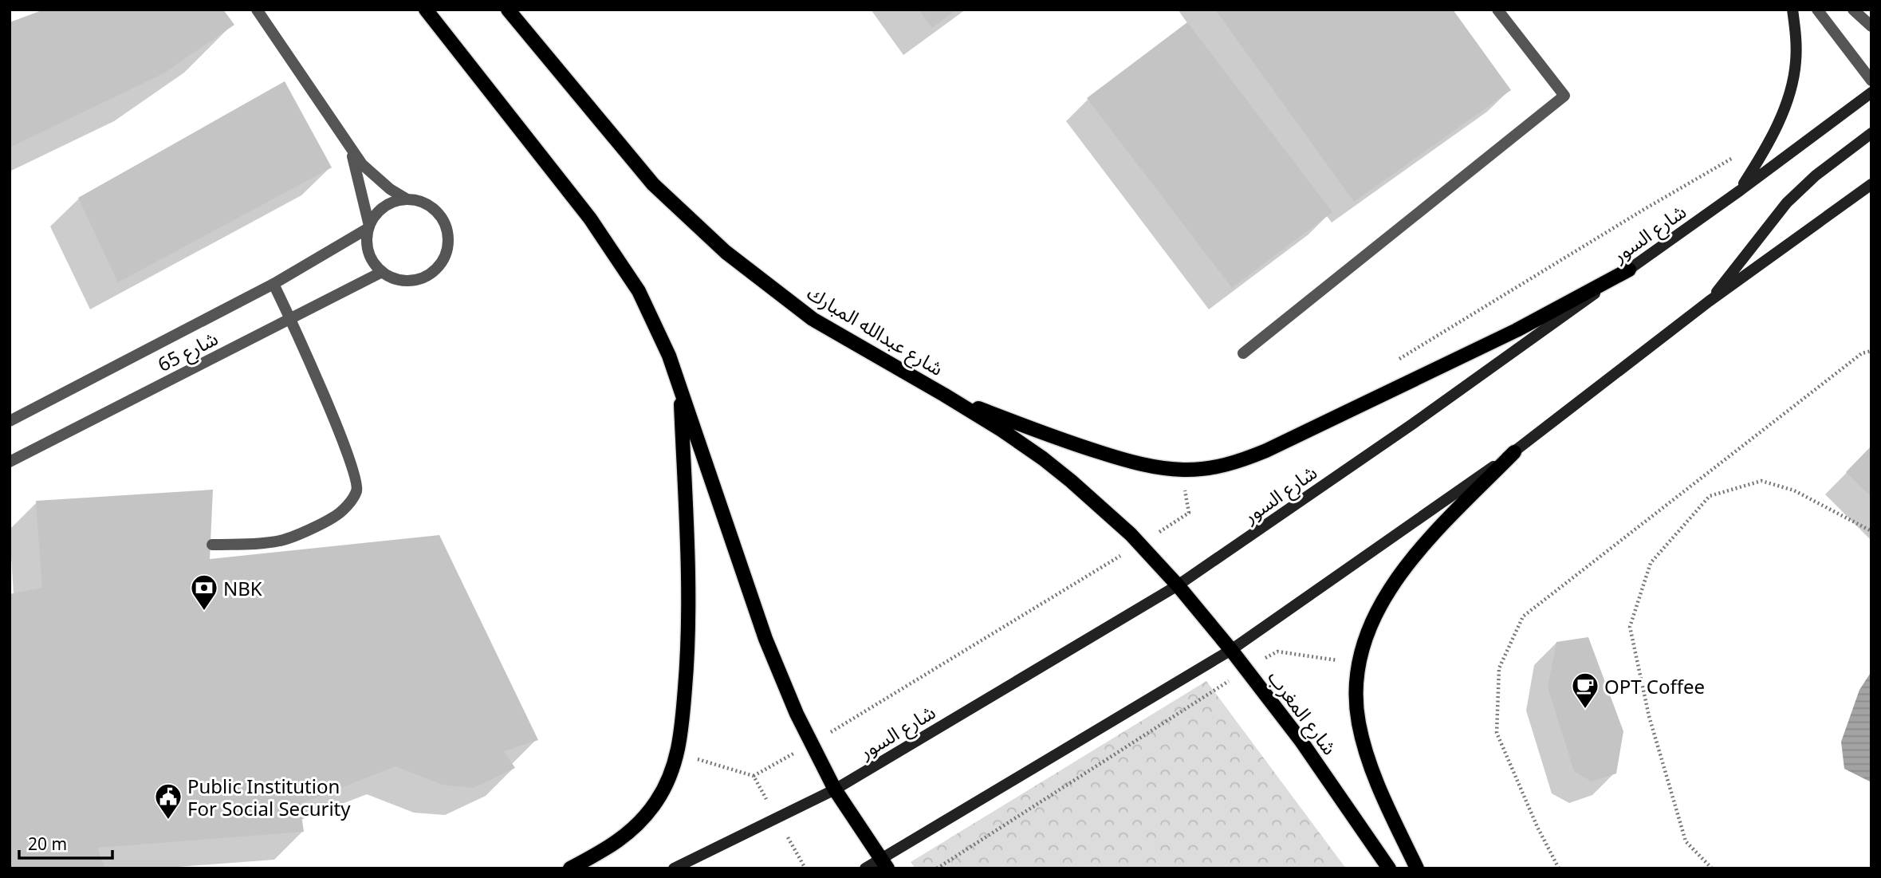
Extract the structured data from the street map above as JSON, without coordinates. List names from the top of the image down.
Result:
{
  "streets": {
    "main road": ["شارع السور", "شارع عبدالله المبارك", "شارع المغرب"],
    "street": ["شارع 65"]
  },
  "crossings": [
    ["شارع السور", "شارع عبدالله المبارك"],
    ["شارع السور", "شارع المغرب"],
    ["شارع عبدالله المبارك", "شارع المغرب"]
  ],
  "places": {
    "bank": ["NBK"],
    "cafe": ["OPT Coffee"],
    "public building": ["Public Institution For Social Security"]
  },
  "scale_bar": "20 m"
}
